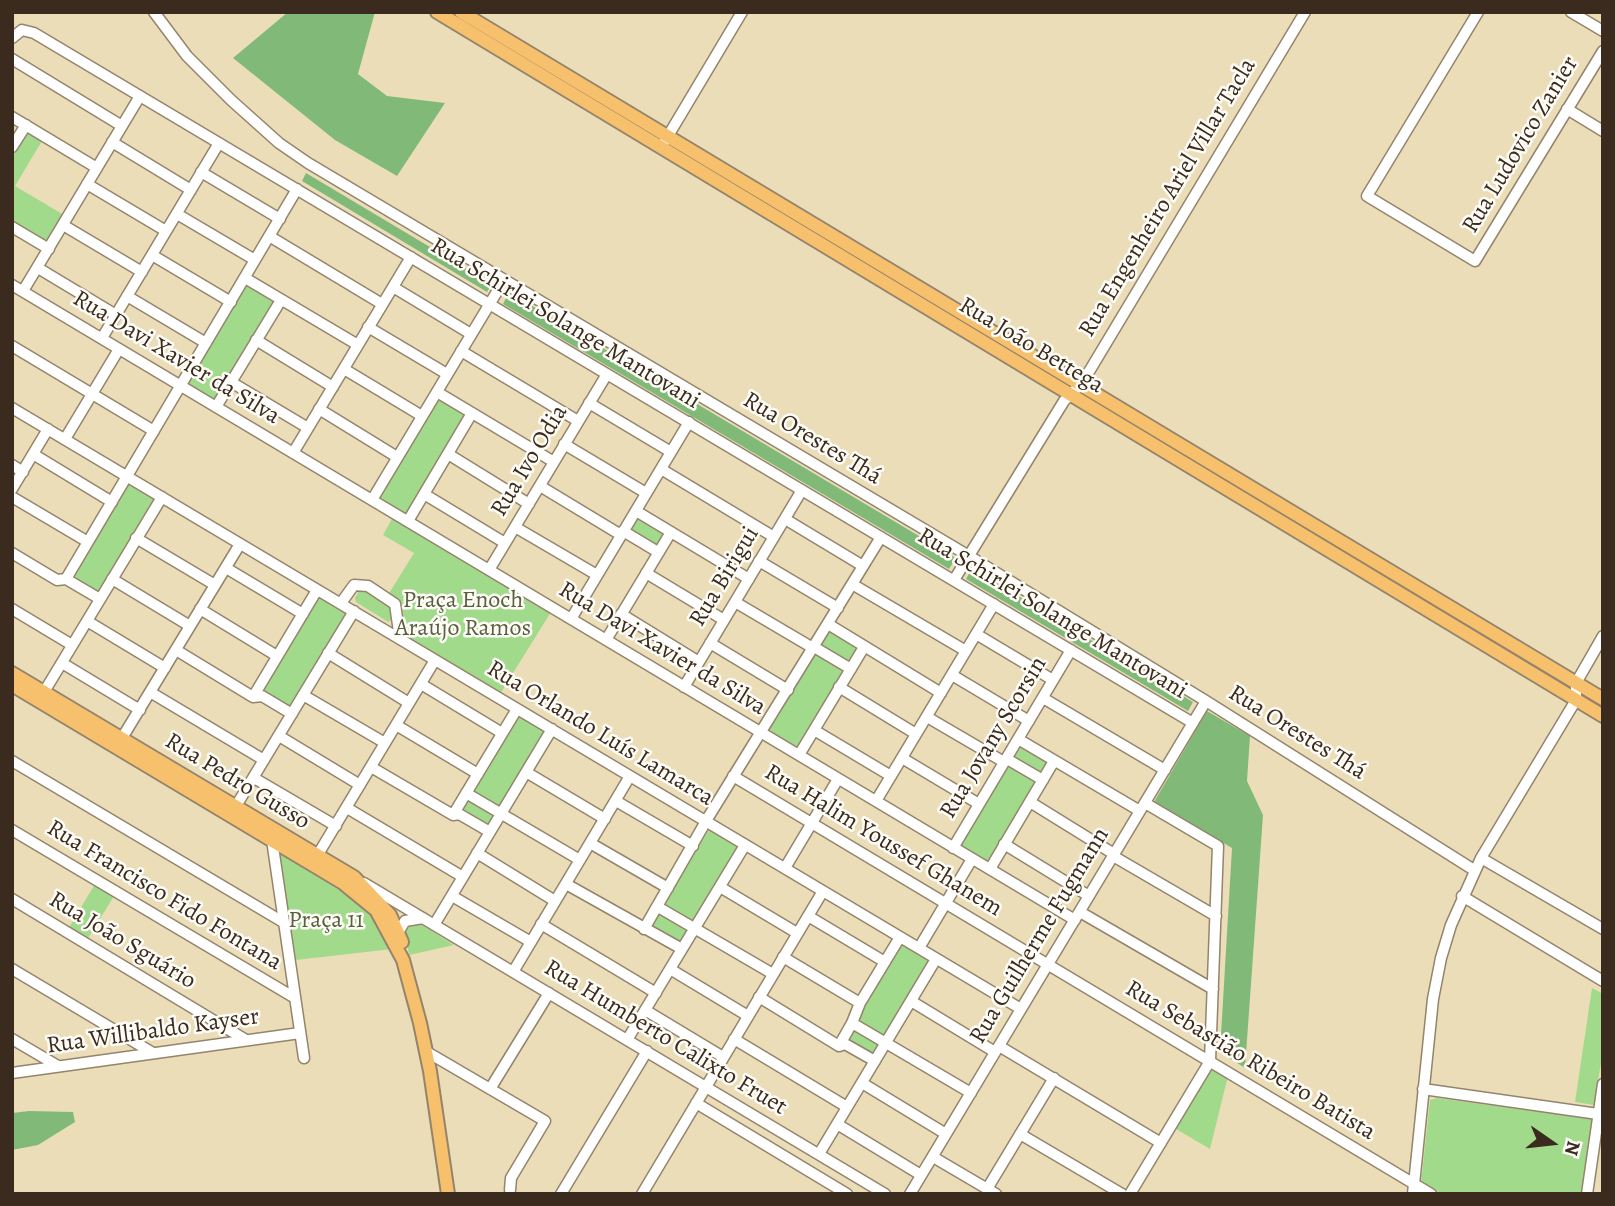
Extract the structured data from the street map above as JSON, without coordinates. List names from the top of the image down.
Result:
{
  "streets": {
    "main road": ["Rua João Bettega", "Rua Pedro Gusso"],
    "street": [
      "Rua Ludovico Zanier",
      "Rua Engenheiro Ariel Villar Tacla",
      "Rua Schirlei Solange Mantovani",
      "Rua Davi Xavier da Silva",
      "Rua Orestes Thá",
      "Rua Ivo Odia",
      "Rua Birigui",
      "Rua Orlando Luís Lamarca",
      "Rua Jovany Scorsin",
      "Rua Halim Youssef Ghanem",
      "Rua Francisco Fido Fontana",
      "Rua Guilherme Fugmann",
      "Rua João Sguário",
      "Rua Willibaldo Kayser",
      "Rua Humberto Calixto Fruet",
      "Rua Sebastião Ribeiro Batista"
    ]
  },
  "crossings": [
    ["Rua Engenheiro Ariel Villar Tacla", "Rua Schirlei Solange Mantovani"],
    ["Rua Engenheiro Ariel Villar Tacla", "Rua João Bettega"],
    ["Rua Engenheiro Ariel Villar Tacla", "Rua Orestes Thá"],
    ["Rua Schirlei Solange Mantovani", "Rua Ivo Odia"],
    ["Rua Schirlei Solange Mantovani", "Rua Birigui"],
    ["Rua Schirlei Solange Mantovani", "Rua Jovany Scorsin"],
    ["Rua Schirlei Solange Mantovani", "Rua Guilherme Fugmann"],
    ["Rua Davi Xavier da Silva", "Rua Ivo Odia"],
    ["Rua Davi Xavier da Silva", "Rua Birigui"],
    ["Rua Davi Xavier da Silva", "Rua Jovany Scorsin"],
    ["Rua Davi Xavier da Silva", "Rua Guilherme Fugmann"],
    ["Rua Orestes Thá", "Rua Guilherme Fugmann"],
    ["Rua Orlando Luís Lamarca", "Rua Guilherme Fugmann"],
    ["Rua Pedro Gusso", "Rua Humberto Calixto Fruet"],
    ["Rua Halim Youssef Ghanem", "Rua Guilherme Fugmann"],
    ["Rua Halim Youssef Ghanem", "Rua Sebastião Ribeiro Batista"],
    ["Rua Guilherme Fugmann", "Rua Sebastião Ribeiro Batista"],
    ["Rua João Sguário", "Rua Willibaldo Kayser"]
  ],
  "parks": ["Praça Enoch Araújo Ramos", "Praça 11"],
  "north": "right"
}
